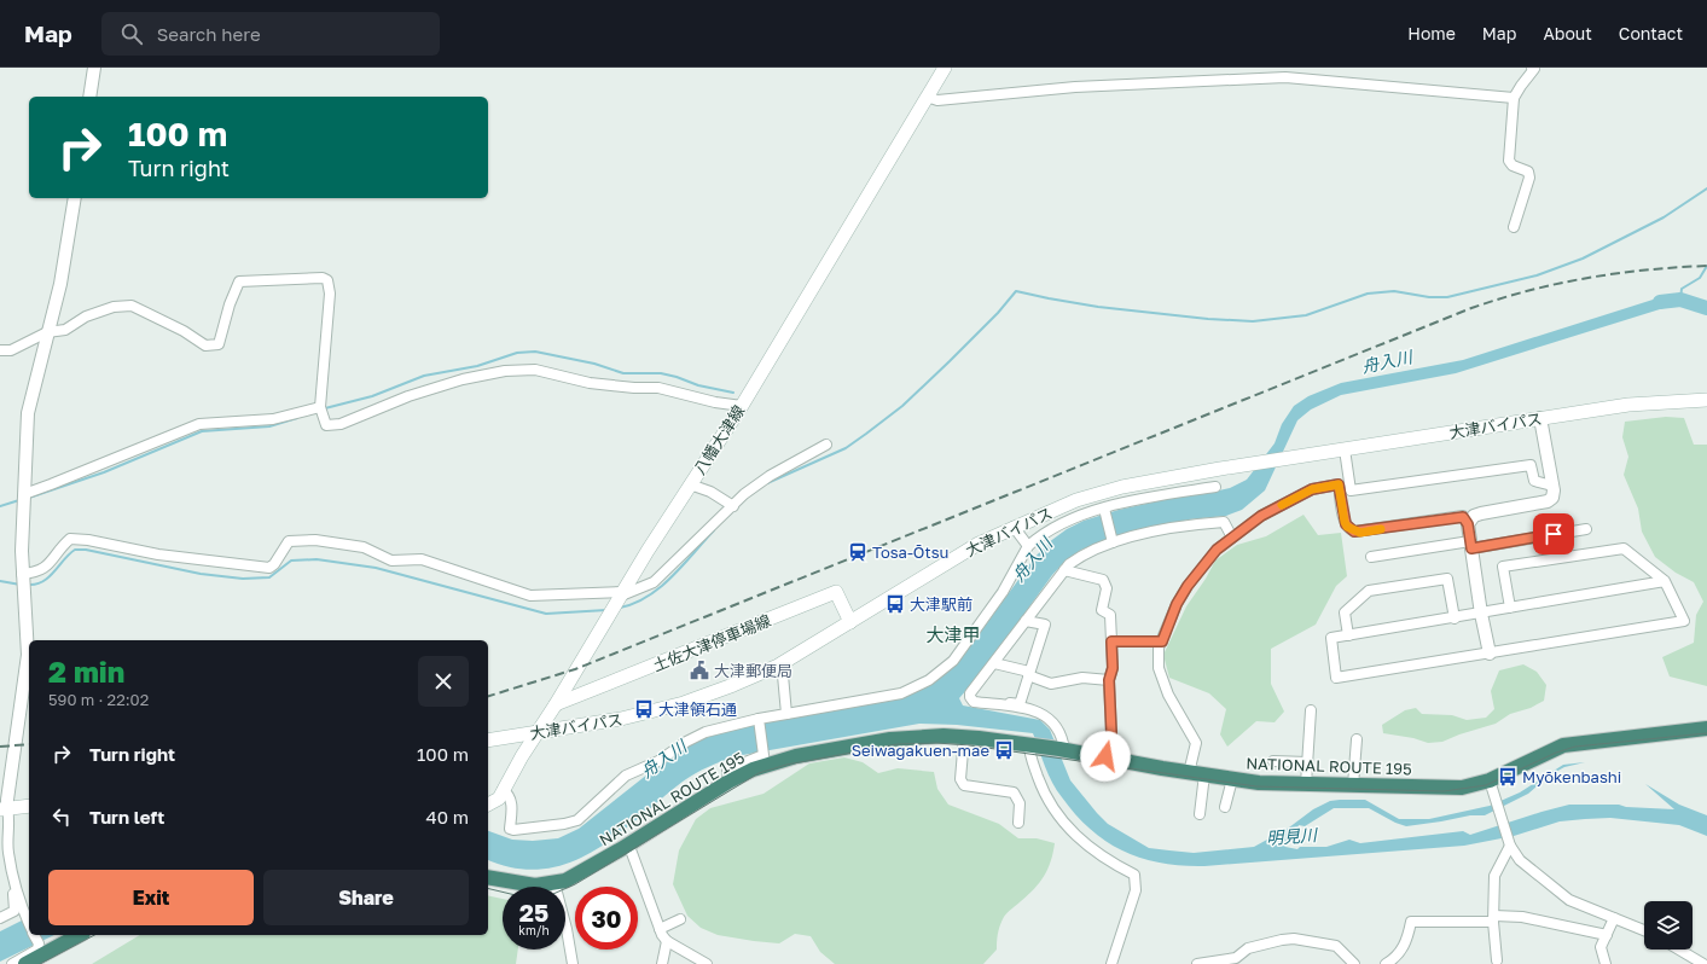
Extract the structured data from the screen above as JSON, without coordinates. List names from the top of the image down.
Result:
{
  "streets": {
    "highway": ["NATIONAL ROUTE 195"],
    "main road": ["大津バイパス", "八幡大津線", "土佐大津停車場線"]
  },
  "crossings": [
    ["大津バイパス", "八幡大津線"],
    ["大津バイパス", "土佐大津停車場線"],
    ["八幡大津線", "土佐大津停車場線"]
  ],
  "districts": ["大津甲"],
  "water": ["舟入川", "明見川"],
  "places": {
    "station": ["Tosa-Ōtsu"],
    "bus stop": [
      "大津駅前",
      "大津領石通",
      "Seiwagakuen-mae",
      "Myōkenbashi"
    ],
    "public building": ["大津郵便局"]
  },
  "page": {
    "header": "Map",
    "search": "Search here",
    "nav": [
      "Home",
      "Map",
      "About",
      "Contact"
    ],
    "turn": ["100 m", "Turn right"],
    "heading": ["2 min", "590 m · 22:02"],
    "list": [
      {
        "name": "Turn right",
        "value": "100 m"
      },
      {
        "name": "Turn left",
        "value": "40 m"
      }
    ],
    "buttons": ["Exit", "Share"],
    "speed": "25 km/h",
    "limit": "30"
  }
}
